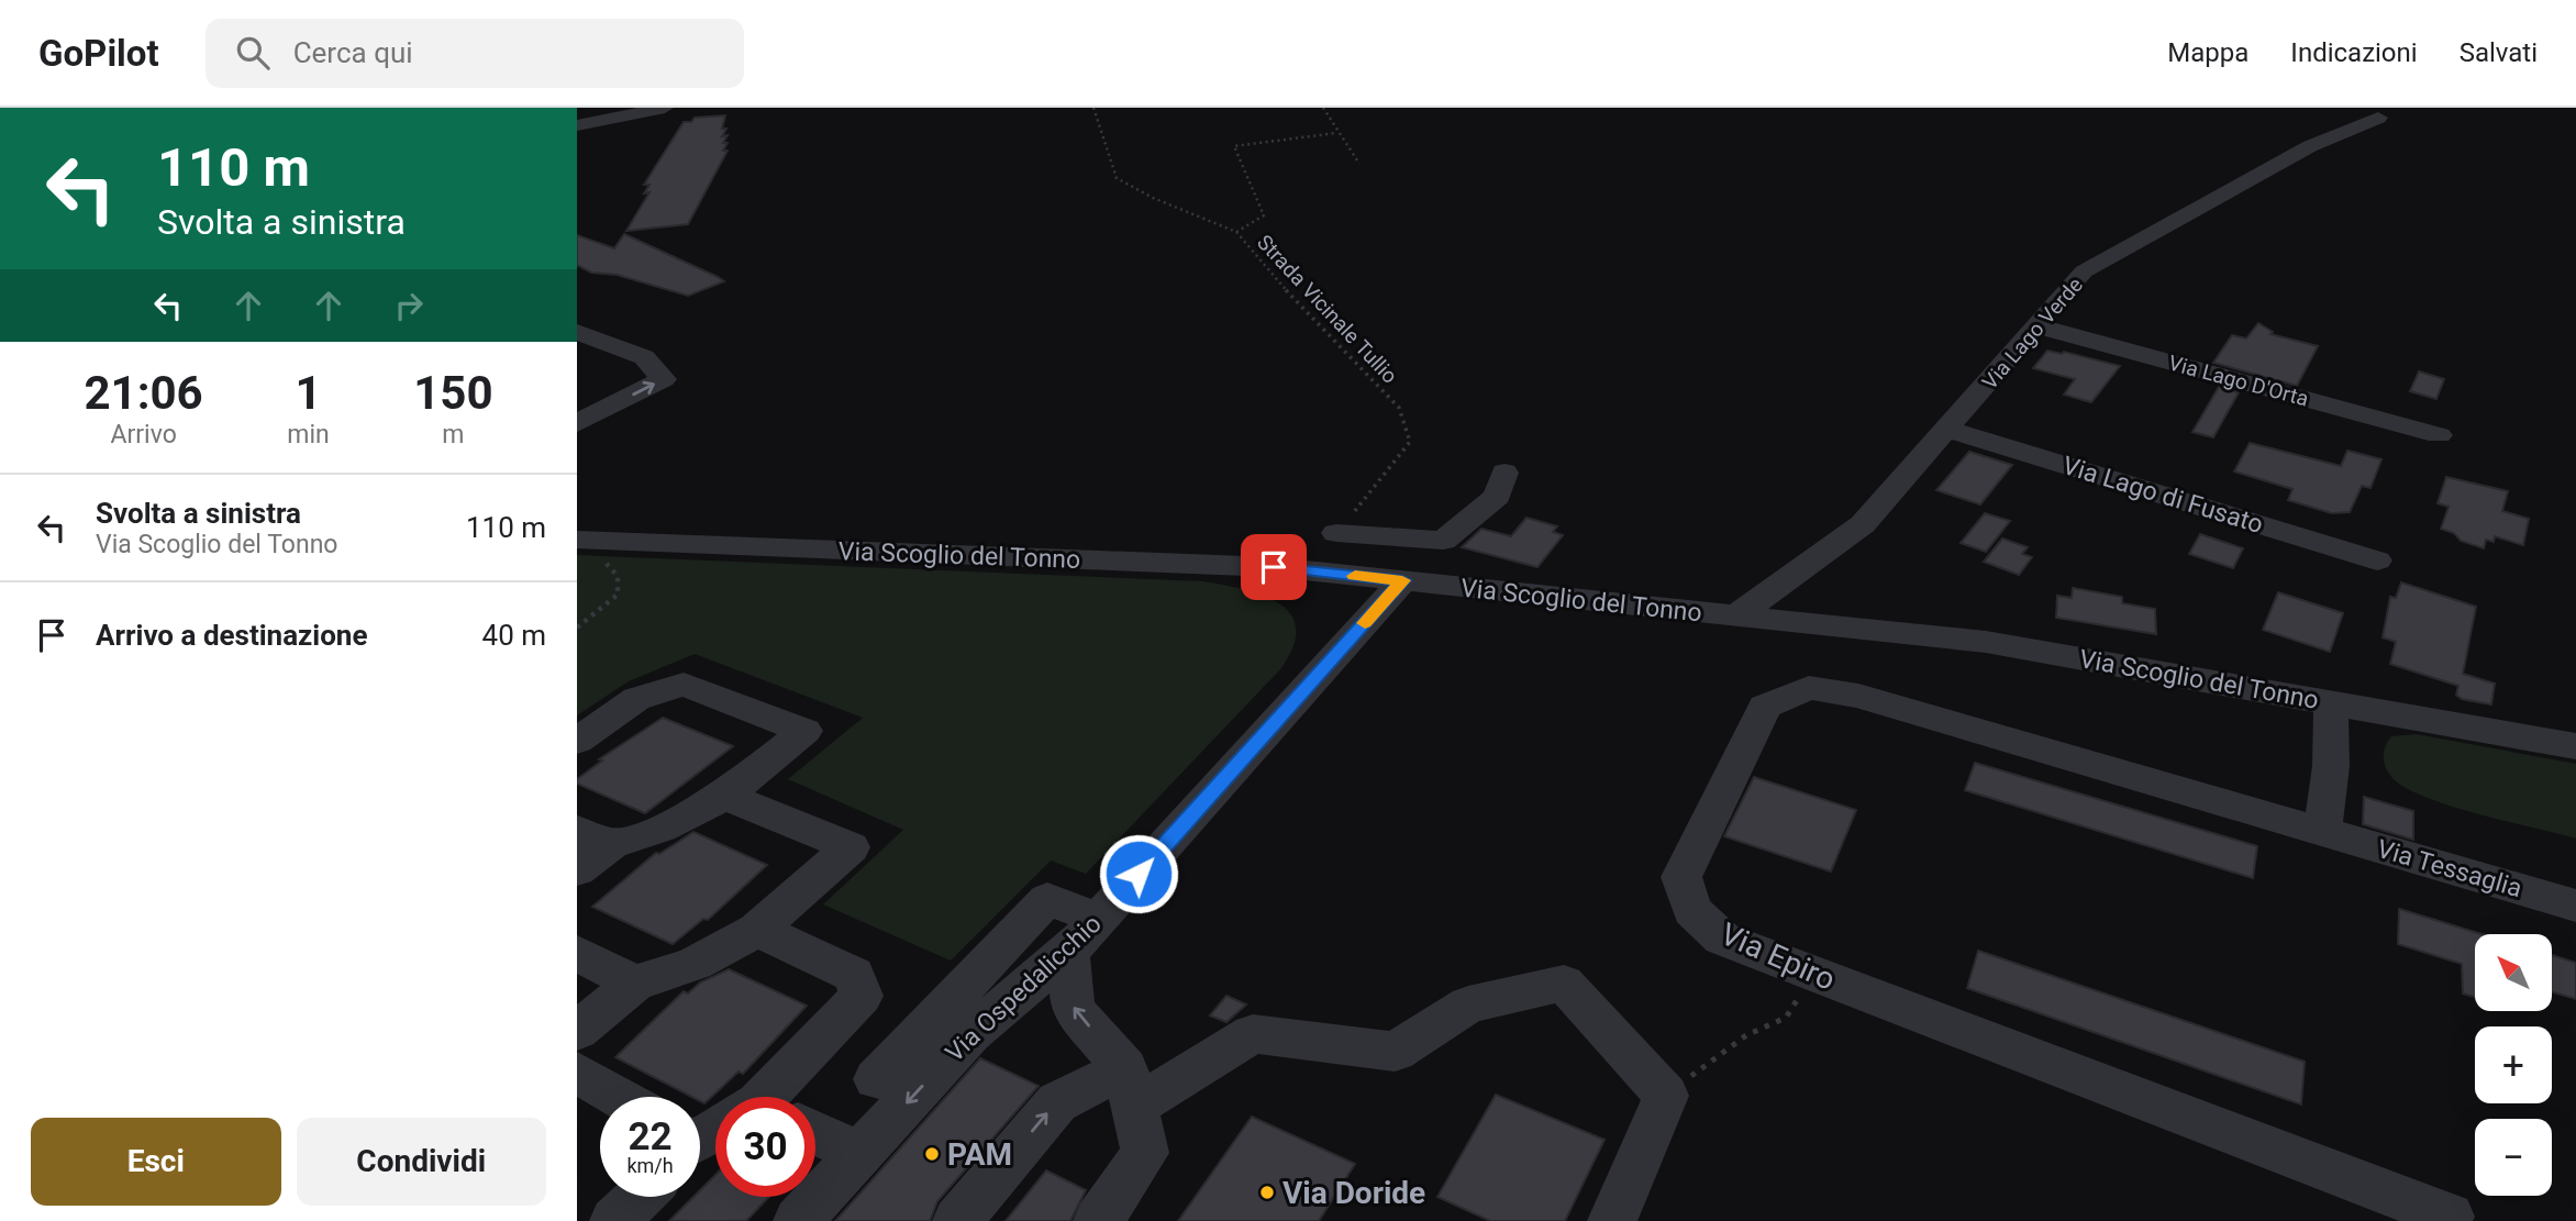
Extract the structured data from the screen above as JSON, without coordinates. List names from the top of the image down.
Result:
{
  "streets": {
    "street": [
      "Via Lago Verde",
      "Via Lago D'Orta",
      "Via Lago di Fusato",
      "Via Scoglio del Tonno",
      "Via Tessaglia",
      "Via Epiro",
      "Via Ospedalicchio"
    ],
    "path": ["Strada Vicinale Tullio"]
  },
  "crossings": [
    ["Via Lago Verde", "Via Lago D'Orta"],
    ["Via Lago Verde", "Via Lago di Fusato"],
    ["Via Lago Verde", "Via Scoglio del Tonno"],
    ["Via Scoglio del Tonno", "Via Ospedalicchio"],
    ["Via Tessaglia", "Via Epiro"]
  ],
  "places": ["PAM", "Via Doride"],
  "north": "top left",
  "page": {
    "header": "GoPilot",
    "search": "Cerca qui",
    "nav": ["Mappa", "Indicazioni", "Salvati"],
    "turn": ["110 m", "Svolta a sinistra"],
    "eta": [
      "21:06",
      "Arrivo",
      "1",
      "min",
      "150",
      "m"
    ],
    "list": [
      {
        "name": "Svolta a sinistra",
        "note": "Via Scoglio del Tonno",
        "value": "110 m"
      },
      {
        "name": "Arrivo a destinazione",
        "value": "40 m"
      }
    ],
    "map_buttons": ["+", "−"],
    "speed": "22 km/h",
    "limit": "30",
    "buttons": ["Esci", "Condividi"]
  }
}
